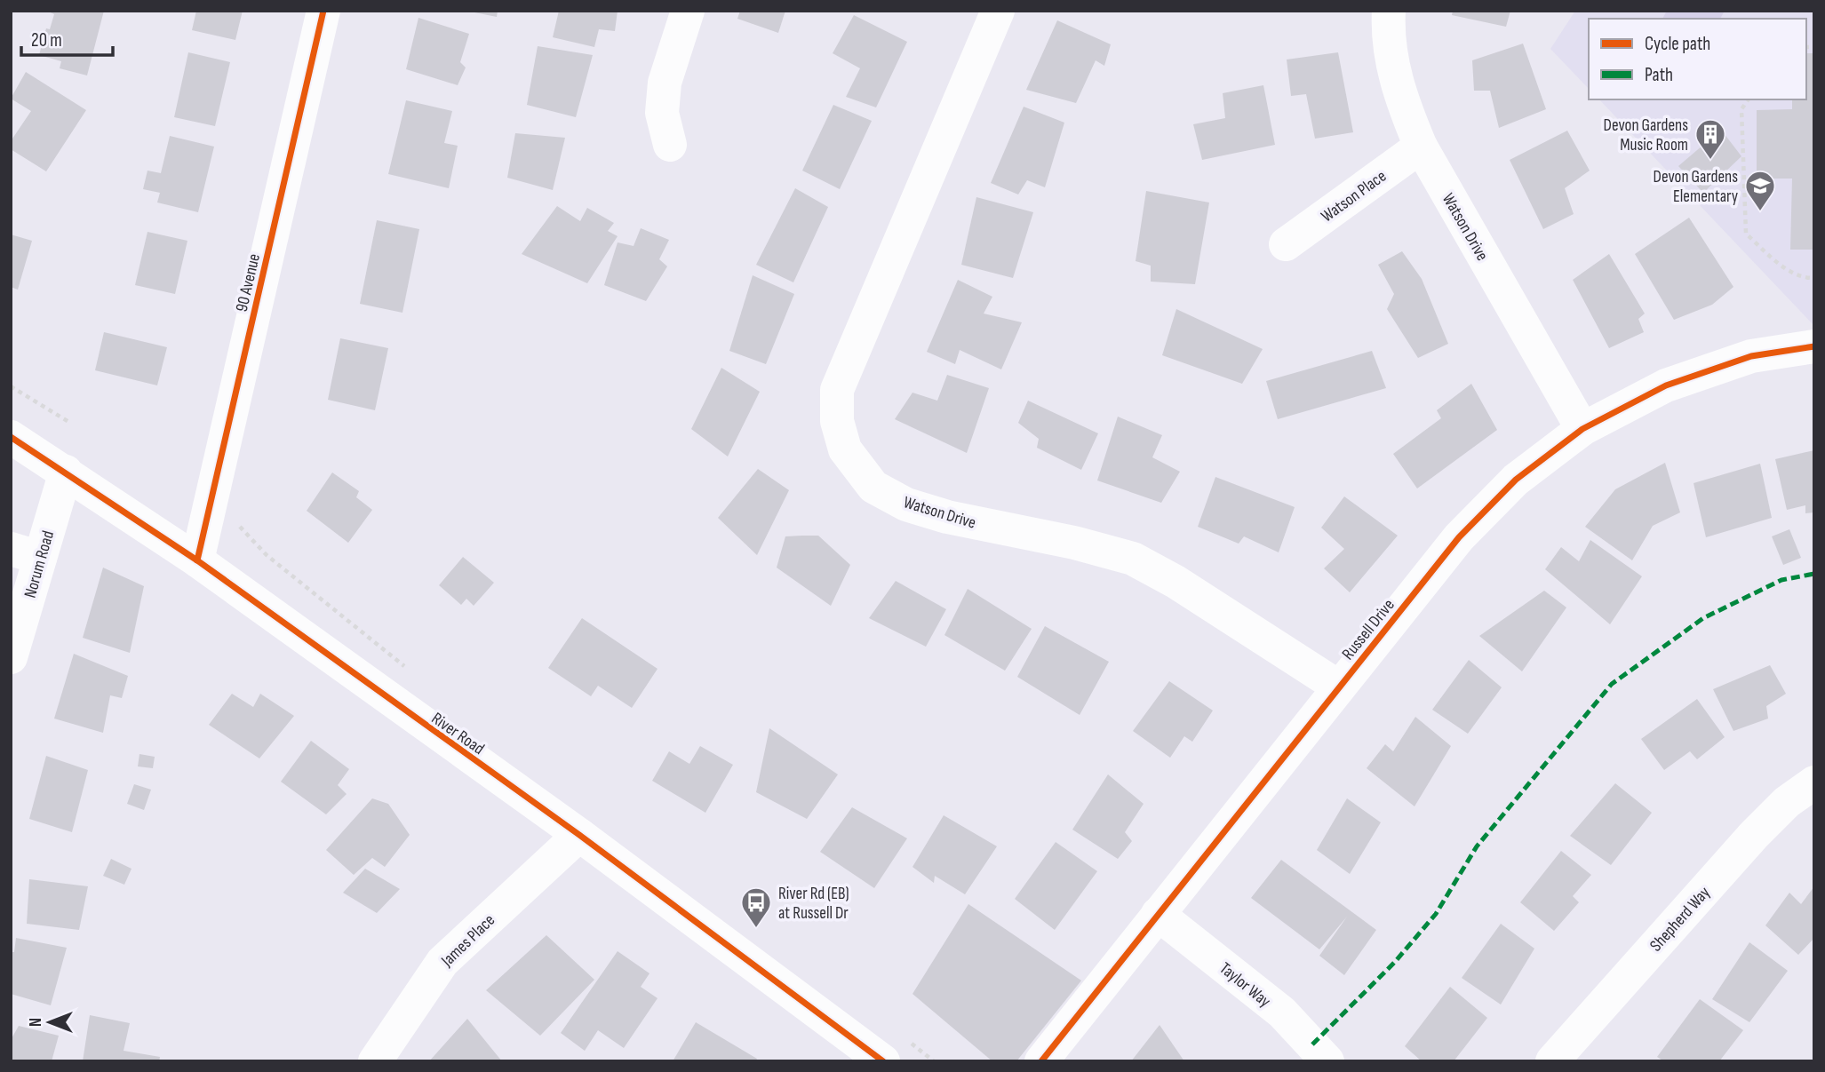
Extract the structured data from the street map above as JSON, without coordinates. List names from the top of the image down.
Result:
{
  "streets": {
    "street": [
      "Watson Place",
      "Watson Drive",
      "90 Avenue",
      "Norum Road",
      "Russell Drive",
      "River Road",
      "Shepherd Way",
      "James Place",
      "Taylor Way"
    ]
  },
  "crossings": [
    ["Watson Place", "Watson Drive"],
    ["Watson Drive", "Russell Drive"],
    ["90 Avenue", "River Road"],
    ["Norum Road", "River Road"],
    ["Russell Drive", "Taylor Way"],
    ["River Road", "James Place"]
  ],
  "places": {
    "building": ["Devon Gardens Music Room"],
    "school or university": ["Devon Gardens Elementary"],
    "bus stop": ["River Rd (EB) at Russell Dr"]
  },
  "legend": ["Cycle path", "Path"],
  "scale_bar": "20 m",
  "north": "left"
}
